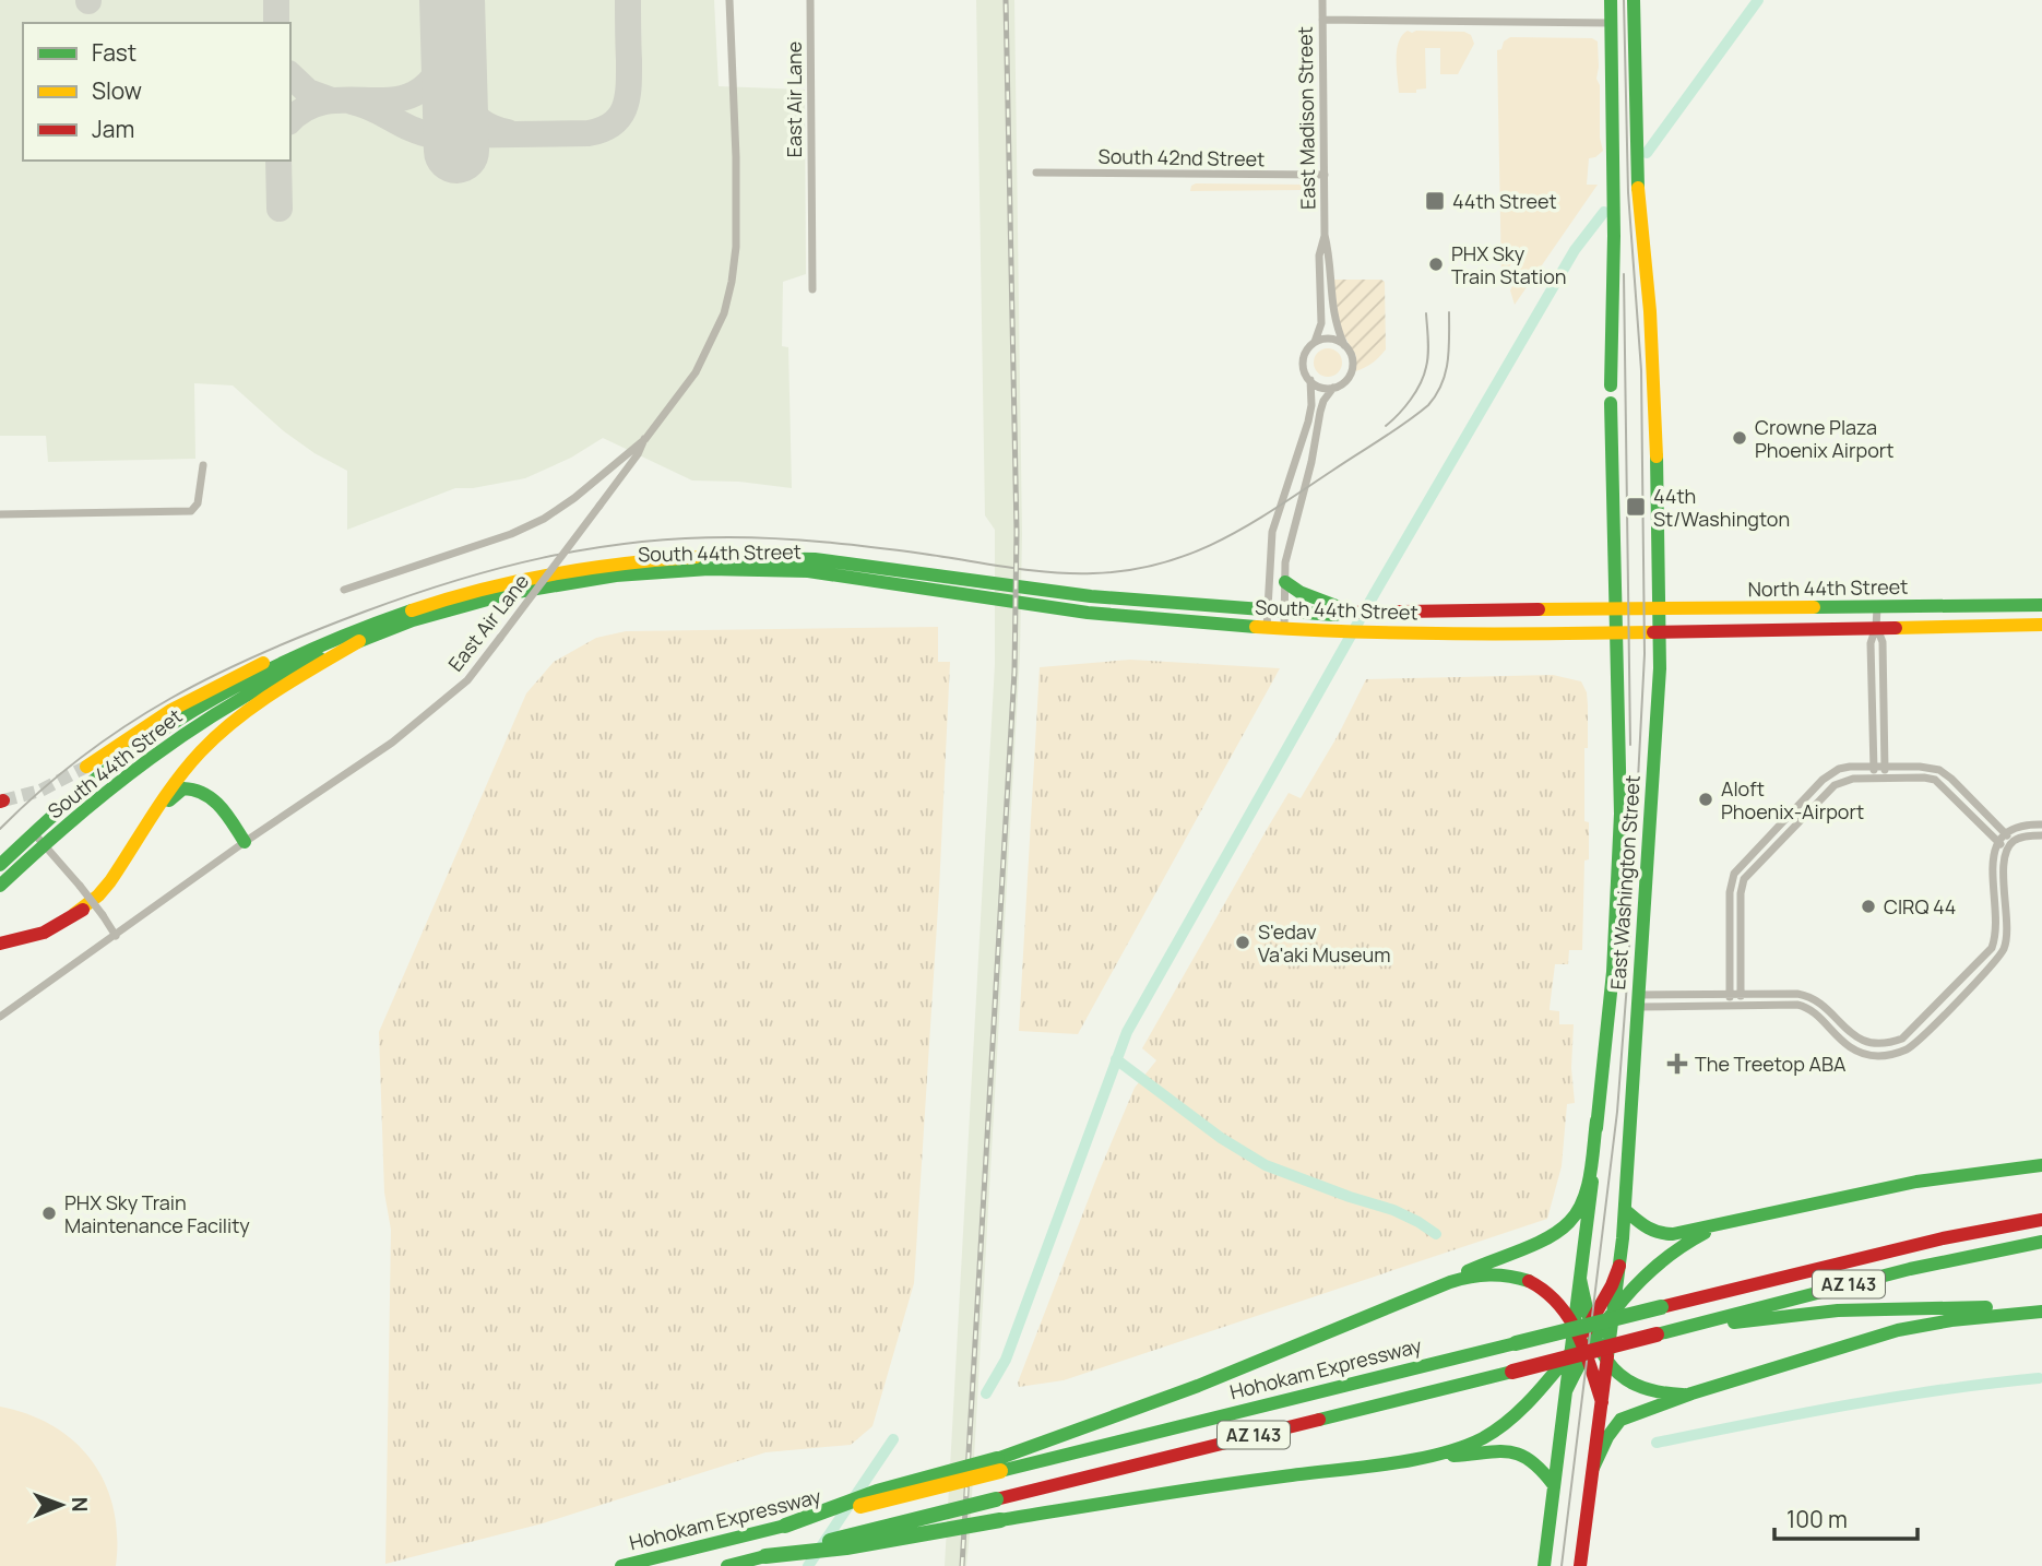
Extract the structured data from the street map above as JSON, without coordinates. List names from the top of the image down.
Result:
{
  "streets": {
    "main road": [
      "South 44th Street",
      "North 44th Street",
      "East Washington Street",
      "AZ 143",
      "Hohokam Expressway"
    ],
    "street": ["East Air Lane", "East Madison Street", "South 42nd Street"]
  },
  "crossings": [
    ["East Madison Street", "South 42nd Street"],
    ["South 44th Street", "North 44th Street"],
    ["South 44th Street", "East Washington Street"],
    ["North 44th Street", "East Washington Street"]
  ],
  "places": {
    "transit": ["44th Street", "44th St/Washington"],
    "other": [
      "PHX Sky Train Station",
      "Crowne Plaza Phoenix Airport",
      "Aloft Phoenix-Airport",
      "CIRQ 44",
      "S'edav Va'aki Museum",
      "PHX Sky Train Maintenance Facility"
    ],
    "health": ["The Treetop ABA"]
  },
  "legend": ["Fast", "Slow", "Jam"],
  "scale_bar": "100 m",
  "north": "right"
}
